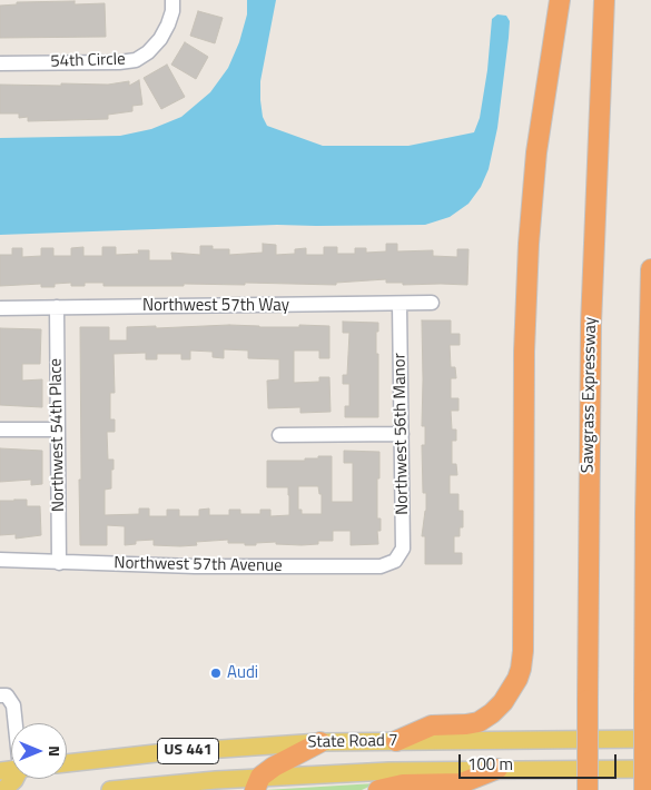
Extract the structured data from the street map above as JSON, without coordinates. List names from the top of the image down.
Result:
{
  "streets": {
    "highway": ["Sawgrass Expressway"],
    "main road": ["State Road 7", "US 441"],
    "street": [
      "54th Circle",
      "Northwest 57th Way",
      "Northwest 56th Manor",
      "Northwest 54th Place",
      "Northwest 57th Avenue"
    ]
  },
  "crossings": [
    ["Northwest 57th Way", "Northwest 56th Manor"],
    ["Northwest 57th Way", "Northwest 54th Place"],
    ["Northwest 56th Manor", "Northwest 57th Avenue"],
    ["Northwest 54th Place", "Northwest 57th Avenue"]
  ],
  "places": ["Audi"],
  "scale_bar": "100 m",
  "north": "right"
}
